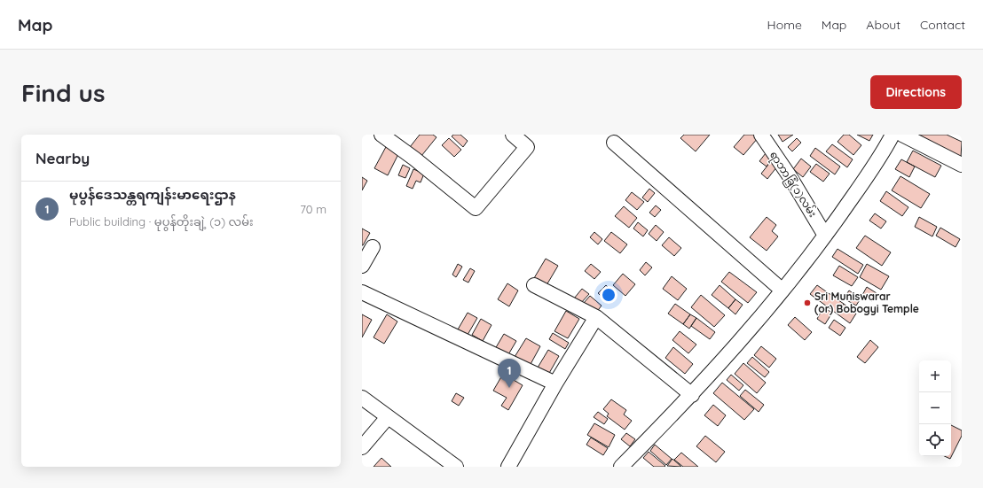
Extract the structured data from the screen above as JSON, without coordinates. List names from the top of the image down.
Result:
{
  "streets": {
    "street": ["ရာဘာခြံ(၁)လမ်း"]
  },
  "places": ["Sri Muniswarar (or) Bobogyi Temple"],
  "page": {
    "header": "Map",
    "nav": [
      "Home",
      "Map",
      "About",
      "Contact"
    ],
    "buttons": "Directions",
    "title": "Find us",
    "heading": "Nearby",
    "list": [
      {
        "mark": "1",
        "name": "မုပွန်ဒေသန္တရကျန်းမာရေးဌာန",
        "note": "Public building · မုပွန်တိုးချဲ့ (၁) လမ်း",
        "value": "70 m"
      }
    ],
    "pins": "1",
    "map_buttons": ["+", "−"]
  }
}
